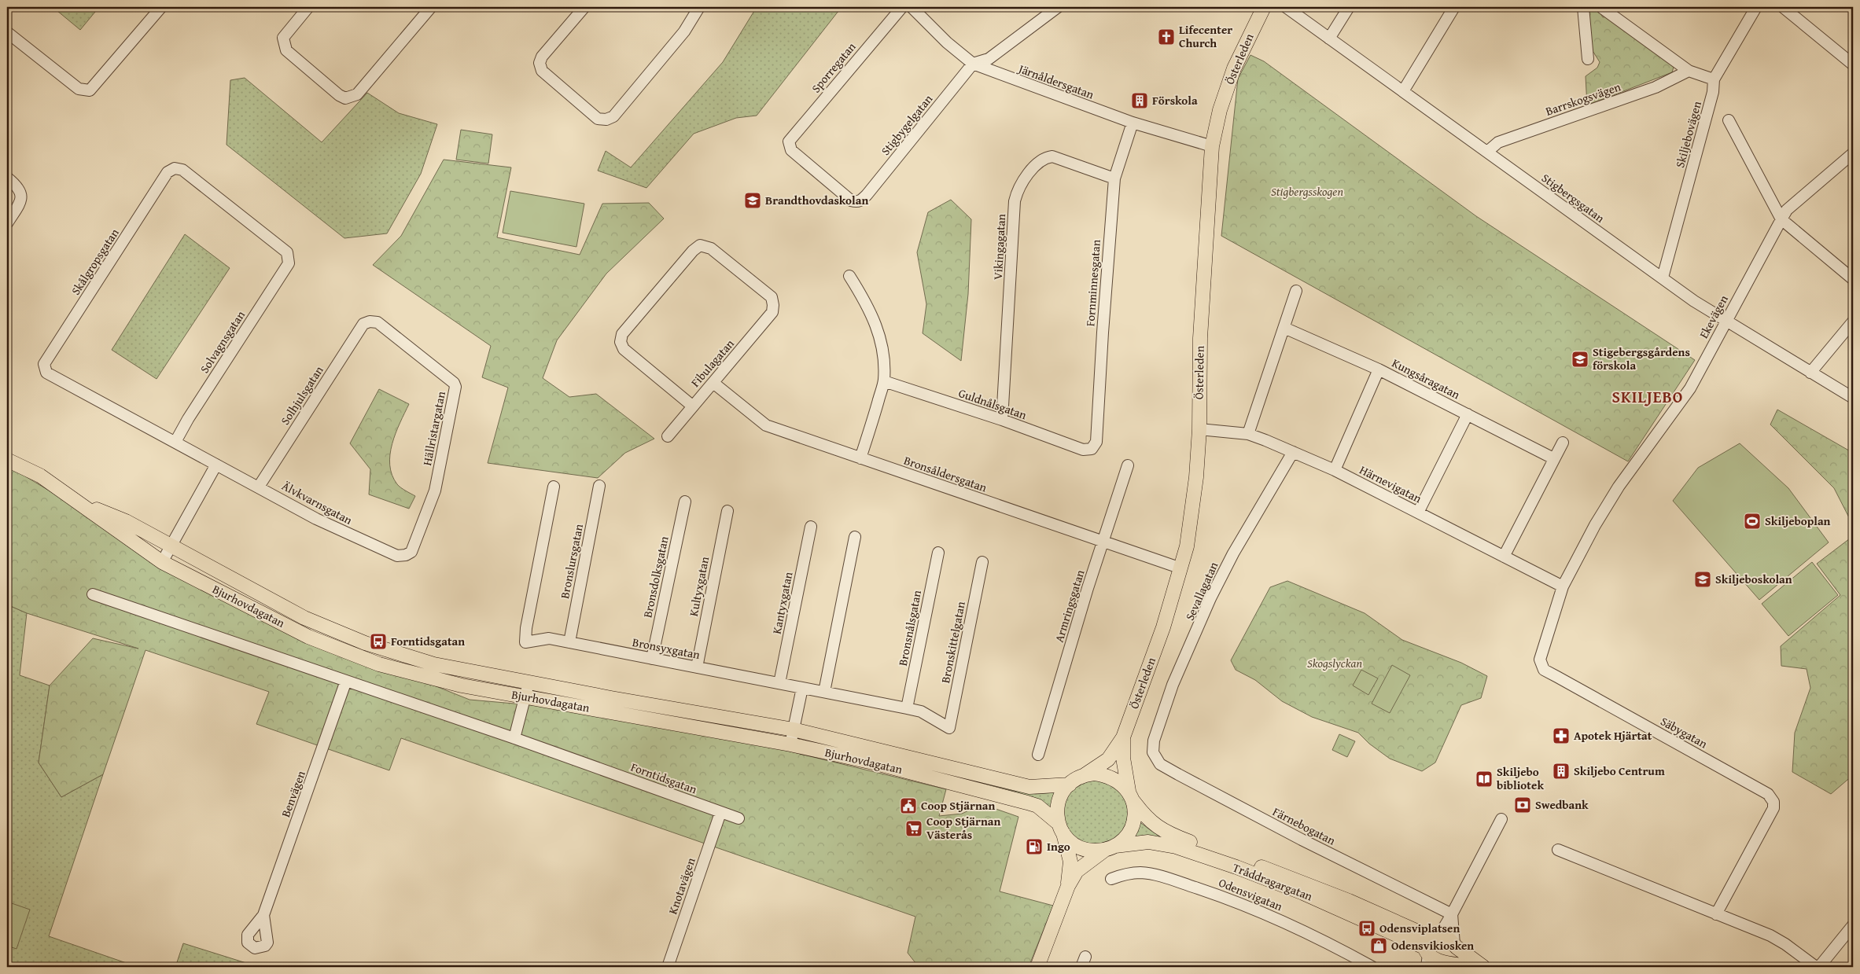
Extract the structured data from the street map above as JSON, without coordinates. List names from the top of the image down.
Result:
{
  "streets": {
    "main road": ["Österleden", "Bjurhovdagatan", "Tråddragargatan"],
    "street": [
      "Sporregatan",
      "Järnåldersgatan",
      "Barrskogsvägen",
      "Stigbygelgatan",
      "Skiljebovägen",
      "Stigbergsgatan",
      "Vikingagatan",
      "Skålgropsgatan",
      "Fornminnesgatan",
      "Ekevägen",
      "Solvagnsgatan",
      "Fibulagatan",
      "Kungsåragatan",
      "Solhjulsgatan",
      "Guldnålsgatan",
      "Hällristargatan",
      "Bronsåldersgatan",
      "Härnevigatan",
      "Älvkvarnsgatan",
      "Bronslursgatan",
      "Bronsdolksgatan",
      "Kultyxgatan",
      "Sevallagatan",
      "Kantyxgatan",
      "Armringsgatan",
      "Bronsnålsgatan",
      "Bronskittelgatan",
      "Bronsyxgatan",
      "Säbygatan",
      "Forntidsgatan",
      "Benvägen",
      "Färnebogatan",
      "Knotavägen",
      "Odensvigatan"
    ]
  },
  "crossings": [
    ["Österleden", "Järnåldersgatan"],
    ["Österleden", "Bronsåldersgatan"],
    ["Österleden", "Härnevigatan"],
    ["Österleden", "Bjurhovdagatan"],
    ["Österleden", "Tråddragargatan"],
    ["Sporregatan", "Stigbygelgatan"],
    ["Järnåldersgatan", "Stigbygelgatan"],
    ["Järnåldersgatan", "Fornminnesgatan"],
    ["Barrskogsvägen", "Stigbergsgatan"],
    ["Skiljebovägen", "Stigbergsgatan"],
    ["Stigbergsgatan", "Ekevägen"],
    ["Vikingagatan", "Fornminnesgatan"],
    ["Vikingagatan", "Guldnålsgatan"],
    ["Skålgropsgatan", "Solvagnsgatan"],
    ["Skålgropsgatan", "Älvkvarnsgatan"],
    ["Fornminnesgatan", "Guldnålsgatan"],
    ["Ekevägen", "Härnevigatan"],
    ["Ekevägen", "Säbygatan"],
    ["Solvagnsgatan", "Älvkvarnsgatan"],
    ["Fibulagatan", "Bronsåldersgatan"],
    ["Solhjulsgatan", "Hällristargatan"],
    ["Solhjulsgatan", "Älvkvarnsgatan"],
    ["Hällristargatan", "Älvkvarnsgatan"],
    ["Bronsåldersgatan", "Armringsgatan"],
    ["Härnevigatan", "Sevallagatan"],
    ["Härnevigatan", "Säbygatan"],
    ["Bronslursgatan", "Bronsyxgatan"],
    ["Bronsdolksgatan", "Bronsyxgatan"],
    ["Kultyxgatan", "Bronsyxgatan"],
    ["Sevallagatan", "Färnebogatan"],
    ["Kantyxgatan", "Bronsyxgatan"],
    ["Bjurhovdagatan", "Tråddragargatan"],
    ["Bronsnålsgatan", "Bronsyxgatan"],
    ["Bronskittelgatan", "Bronsyxgatan"],
    ["Forntidsgatan", "Benvägen"],
    ["Forntidsgatan", "Knotavägen"]
  ],
  "districts": ["SKILJEBO"],
  "parks": ["Stigbergsskogen", "Skogslyckan"],
  "places": {
    "church": ["Lifecenter Church"],
    "building": ["Förskola", "Skiljebo Centrum"],
    "school or university": ["Brandthovdaskolan", "Stigebergsgårdens förskola", "Skiljeboskolan"],
    "sports": ["Skiljeboplan"],
    "bus stop": ["Forntidsgatan", "Odensviplatsen"],
    "pharmacy": ["Apotek Hjärtat"],
    "library": ["Skiljebo bibliotek"],
    "bank": ["Swedbank"],
    "public building": ["Coop Stjärnan"],
    "supermarket": ["Coop Stjärnan Västerås"],
    "fuel station": ["Ingo"],
    "shop": ["Odensvikiosken"]
  }
}
